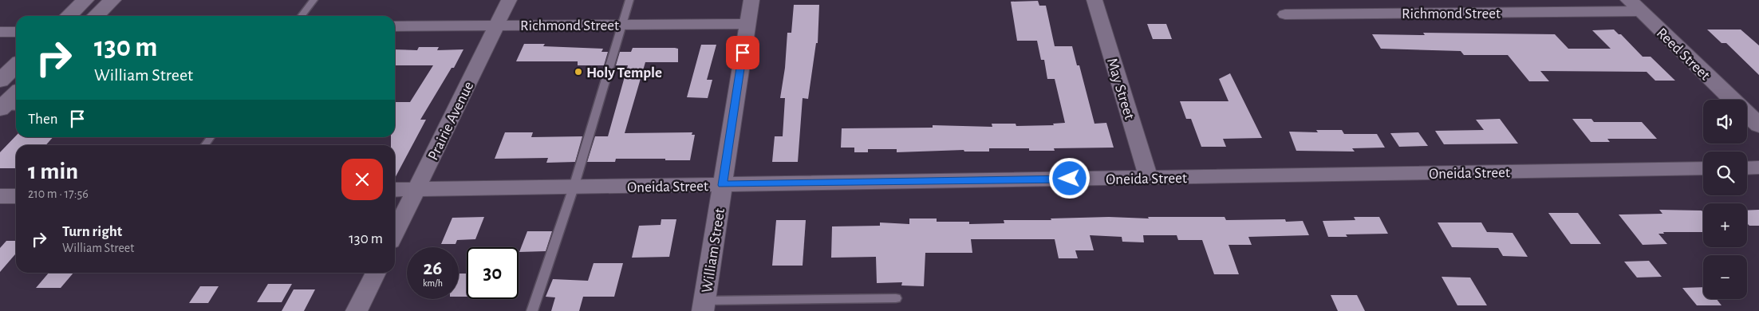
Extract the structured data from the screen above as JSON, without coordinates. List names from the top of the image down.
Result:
{
  "streets": {
    "street": [
      "Richmond Street",
      "Reed Street",
      "May Street",
      "Prairie Avenue",
      "Oneida Street",
      "William Street"
    ]
  },
  "crossings": [
    ["Richmond Street", "Reed Street"],
    ["Richmond Street", "Prairie Avenue"],
    ["Richmond Street", "William Street"],
    ["May Street", "Oneida Street"],
    ["Prairie Avenue", "Oneida Street"],
    ["Oneida Street", "William Street"]
  ],
  "places": ["Holy Temple"],
  "page": {
    "turn": ["130 m", "William Street"],
    "map_buttons": ["+", "−"],
    "then": "Then",
    "heading": ["1 min", "210 m · 17:56"],
    "list": [
      {
        "name": "Turn right",
        "note": "William Street",
        "value": "130 m"
      }
    ],
    "speed": "26 km/h",
    "limit": "30"
  }
}
